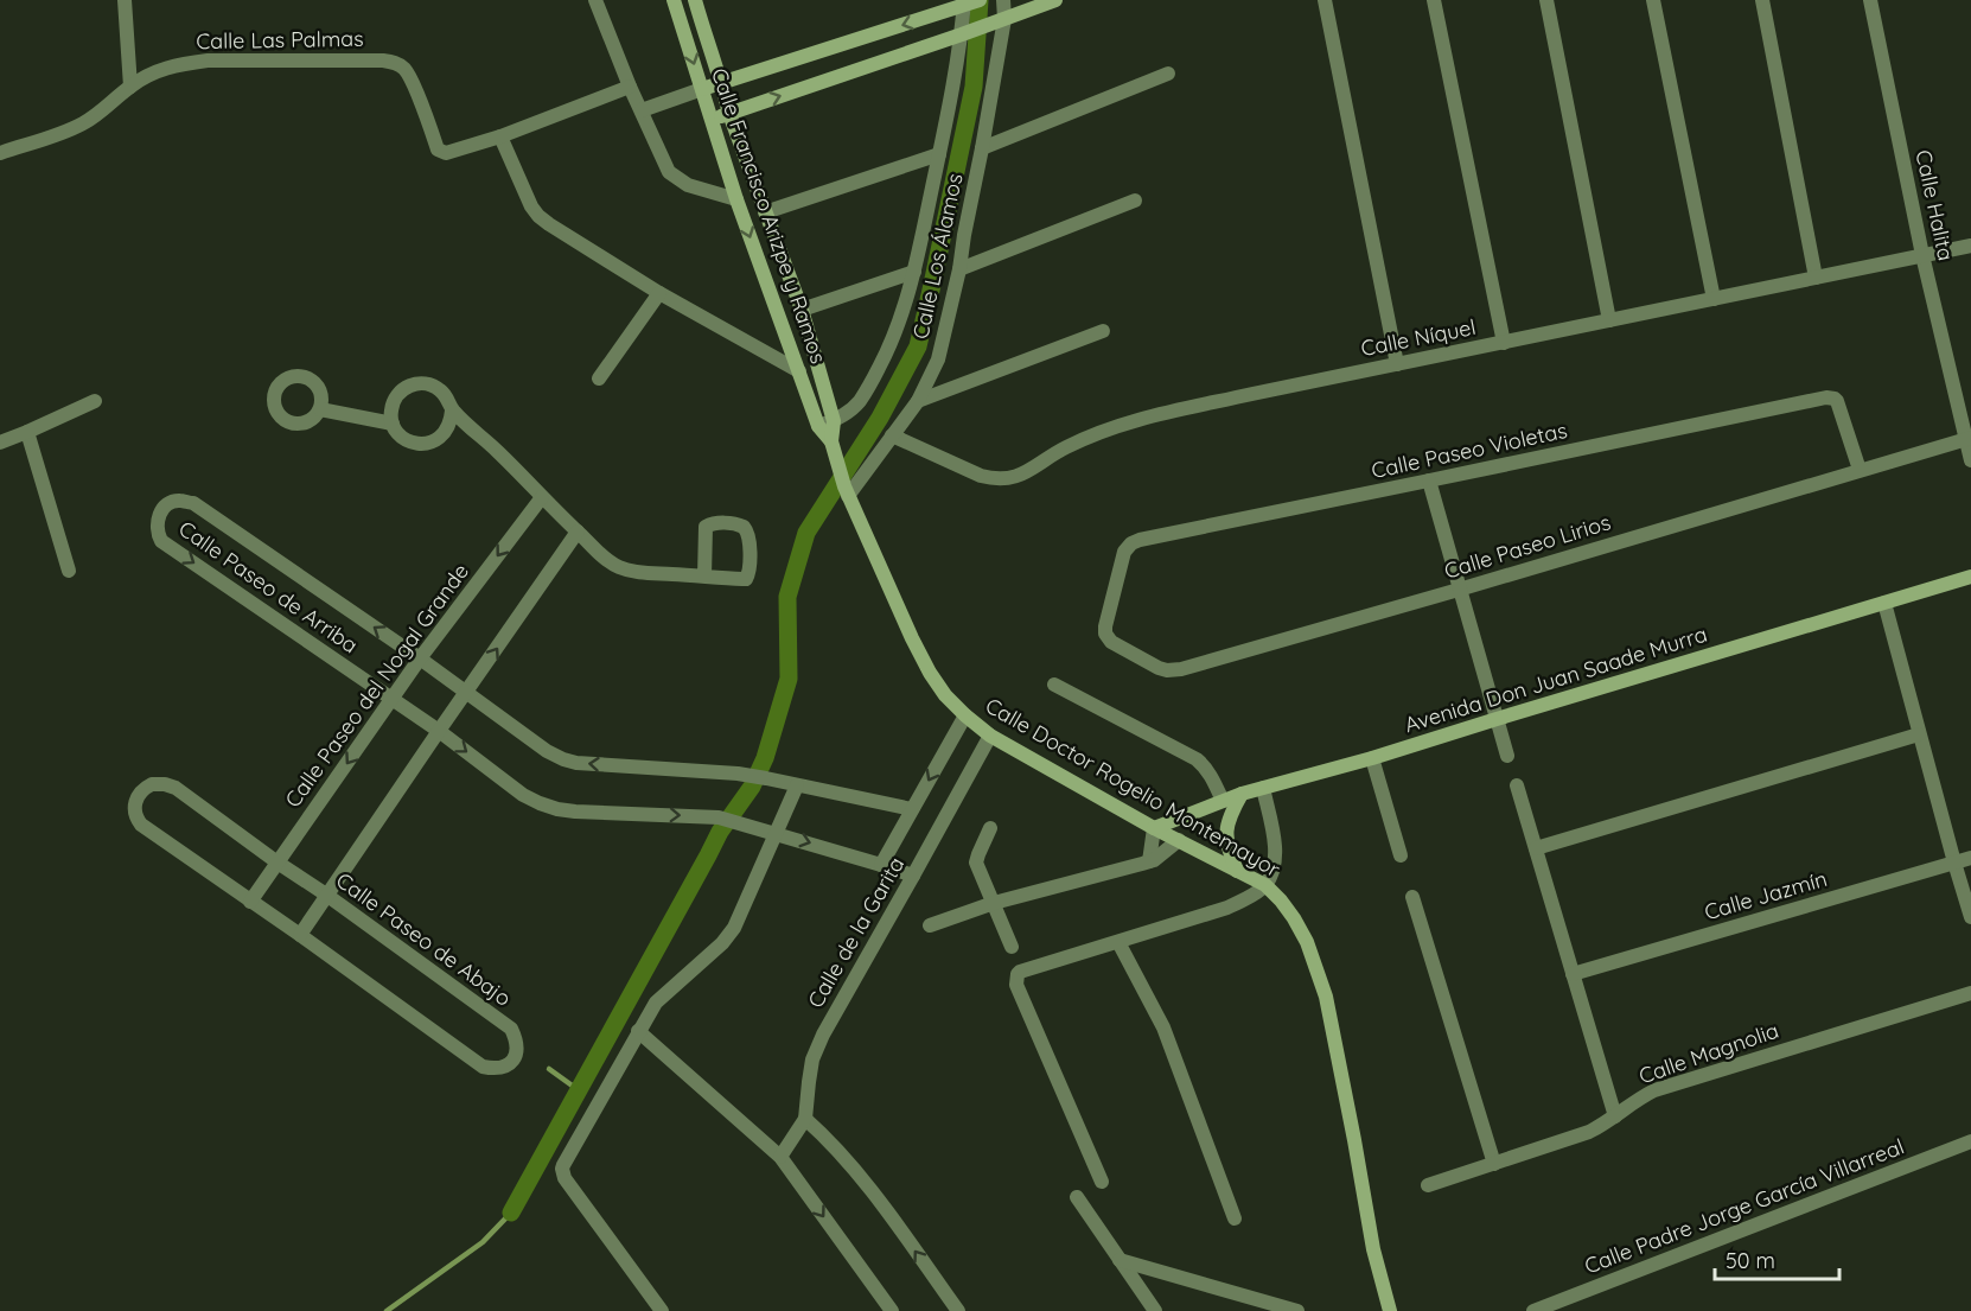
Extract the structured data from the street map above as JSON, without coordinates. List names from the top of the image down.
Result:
{
  "streets": {
    "street": [
      "Calle Las Palmas",
      "Calle Halita",
      "Calle Francisco Arizpe y Ramos",
      "Calle Los Álamos",
      "Calle Níquel",
      "Calle Paseo Violetas",
      "Calle Paseo Lirios",
      "Calle Paseo de Arriba",
      "Avenida Don Juan Saade Murra",
      "Calle Paseo del Nogal Grande",
      "Calle Doctor Rogelio Montemayor",
      "Calle Jazmín",
      "Calle de la Garita",
      "Calle Paseo de Abajo",
      "Calle Magnolia",
      "Calle Padre Jorge García Villarreal"
    ]
  },
  "crossings": [
    ["Calle Halita", "Calle Níquel"],
    ["Calle Halita", "Calle Paseo Lirios"],
    ["Calle Francisco Arizpe y Ramos", "Calle Los Álamos"],
    ["Calle Francisco Arizpe y Ramos", "Calle Doctor Rogelio Montemayor"],
    ["Calle Los Álamos", "Calle Níquel"],
    ["Calle Los Álamos", "Calle Doctor Rogelio Montemayor"],
    ["Calle Paseo Violetas", "Calle Paseo Lirios"],
    ["Calle Paseo de Arriba", "Calle Paseo del Nogal Grande"],
    ["Calle Paseo de Arriba", "Calle de la Garita"],
    ["Avenida Don Juan Saade Murra", "Calle Doctor Rogelio Montemayor"],
    ["Calle Paseo del Nogal Grande", "Calle Paseo de Abajo"],
    ["Calle Doctor Rogelio Montemayor", "Calle de la Garita"]
  ],
  "scale_bar": "50 m"
}
